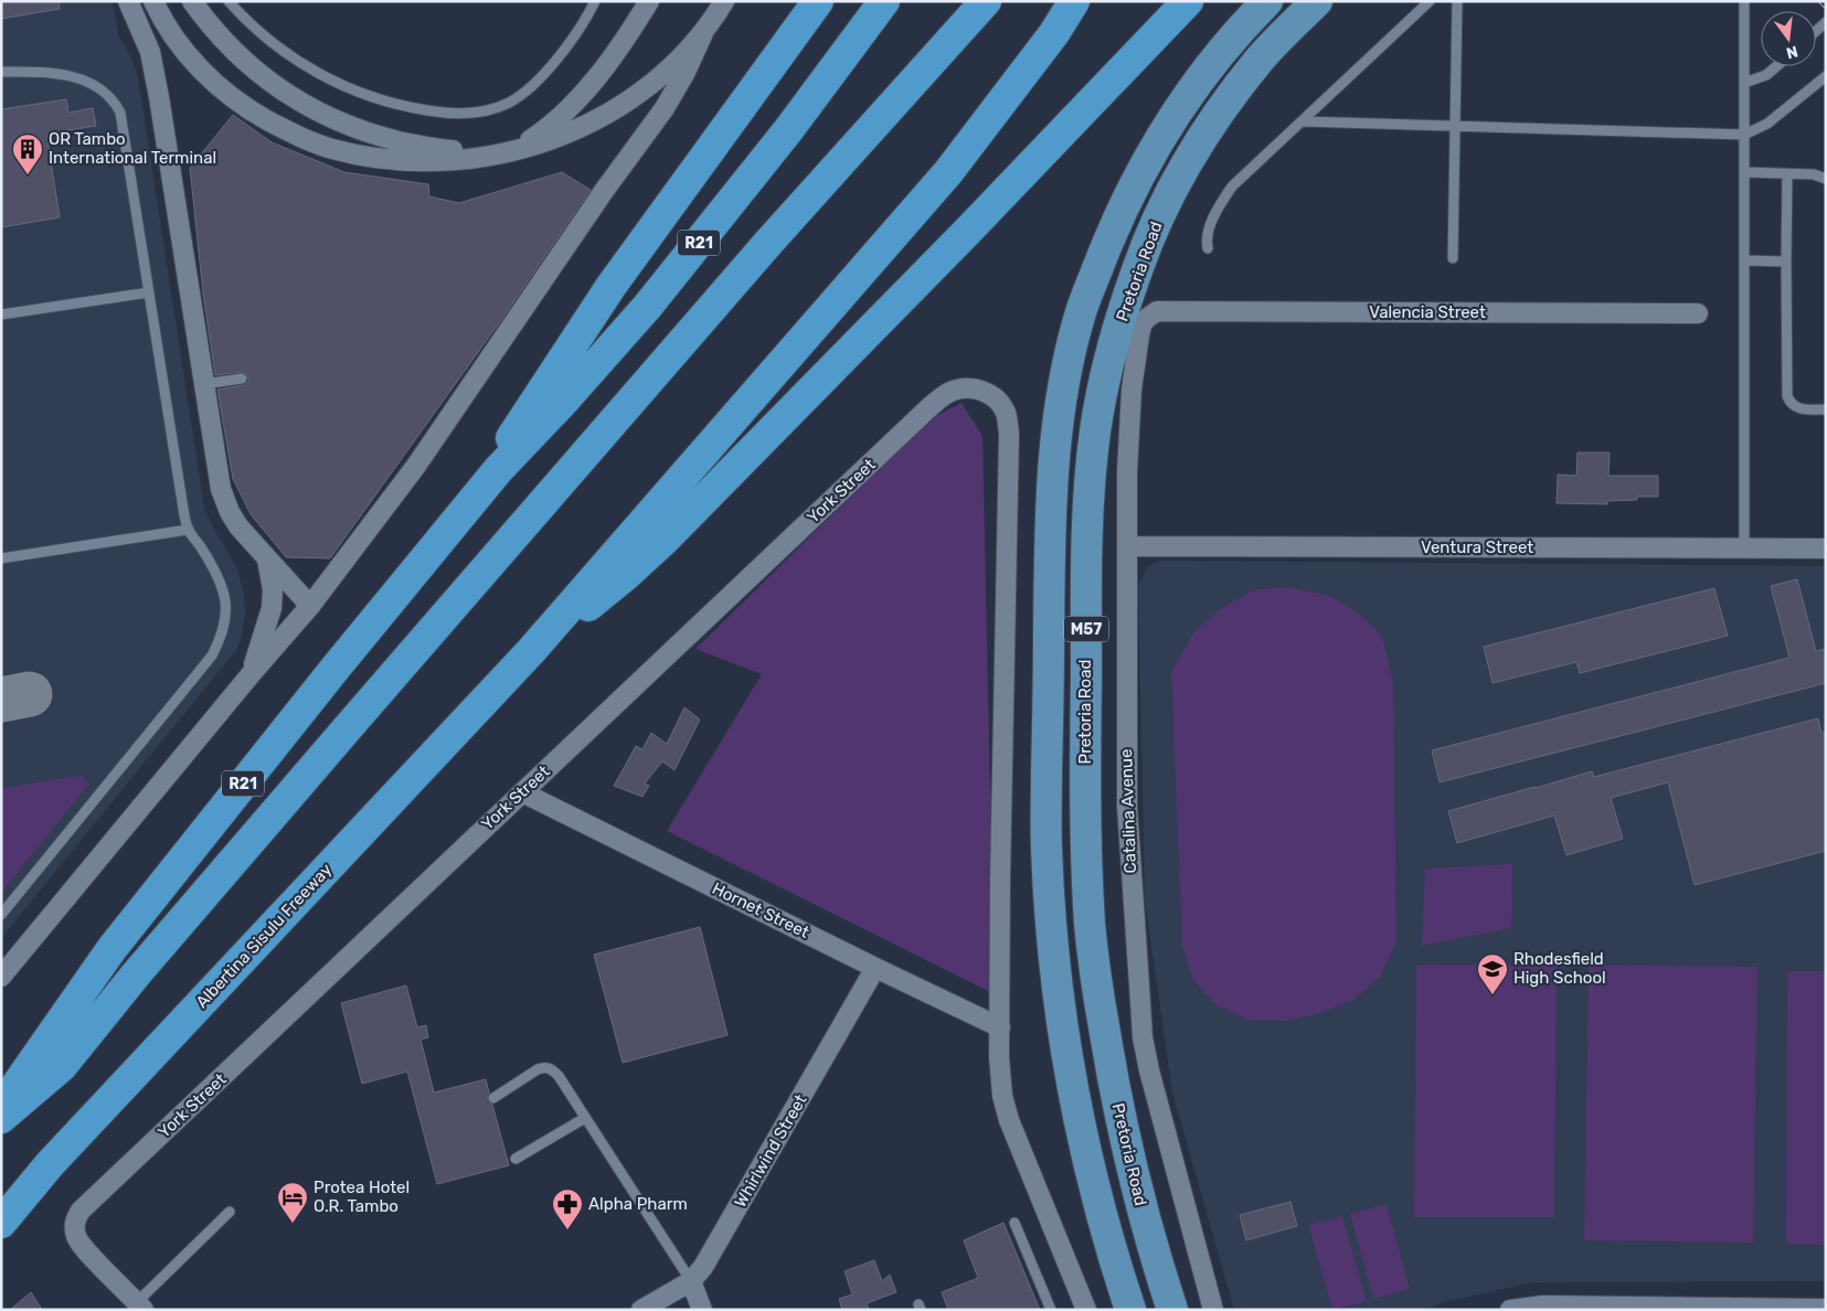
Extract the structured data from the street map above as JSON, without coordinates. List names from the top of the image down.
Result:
{
  "streets": {
    "highway": ["R21", "Albertina Sisulu Freeway"],
    "main road": ["Pretoria Road", "M57"],
    "street": [
      "Valencia Street",
      "York Street",
      "Ventura Street",
      "Catalina Avenue",
      "Hornet Street",
      "Whirlwind Street"
    ]
  },
  "crossings": [
    ["Valencia Street", "Catalina Avenue"],
    ["York Street", "Hornet Street"],
    ["Ventura Street", "Catalina Avenue"],
    ["Hornet Street", "Whirlwind Street"]
  ],
  "places": {
    "building": ["OR Tambo International Terminal"],
    "school or university": ["Rhodesfield High School"],
    "hotel": ["Protea Hotel O.R. Tambo"],
    "pharmacy": ["Alpha Pharm"]
  },
  "north": "bottom"
}
